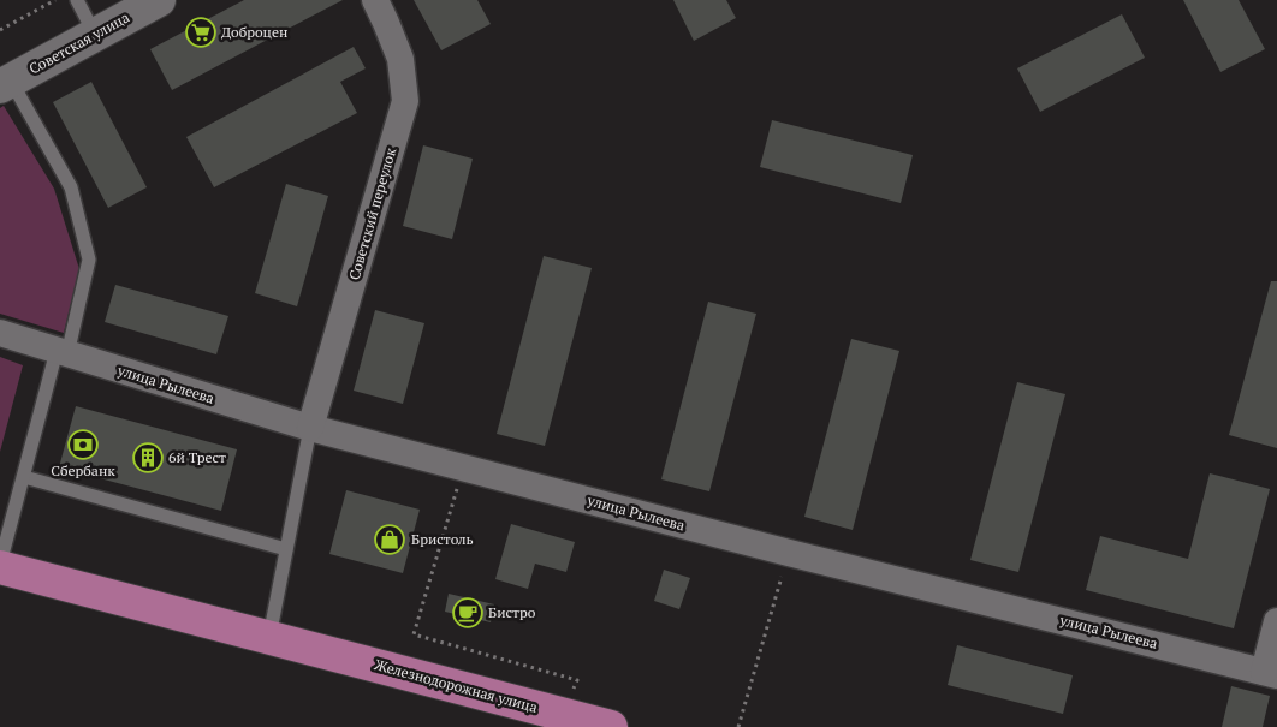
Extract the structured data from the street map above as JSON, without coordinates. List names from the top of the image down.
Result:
{
  "streets": {
    "main road": ["Железнодорожная улица"],
    "street": ["Советская улица", "Советский переулок", "улица Рылеева"]
  },
  "crossings": [
    ["Советский переулок", "улица Рылеева"]
  ],
  "places": {
    "supermarket": ["Доброцен"],
    "bank": ["Сбербанк"],
    "building": ["6й Трест"],
    "shop": ["Бристоль"],
    "cafe": ["Бистро"]
  }
}
